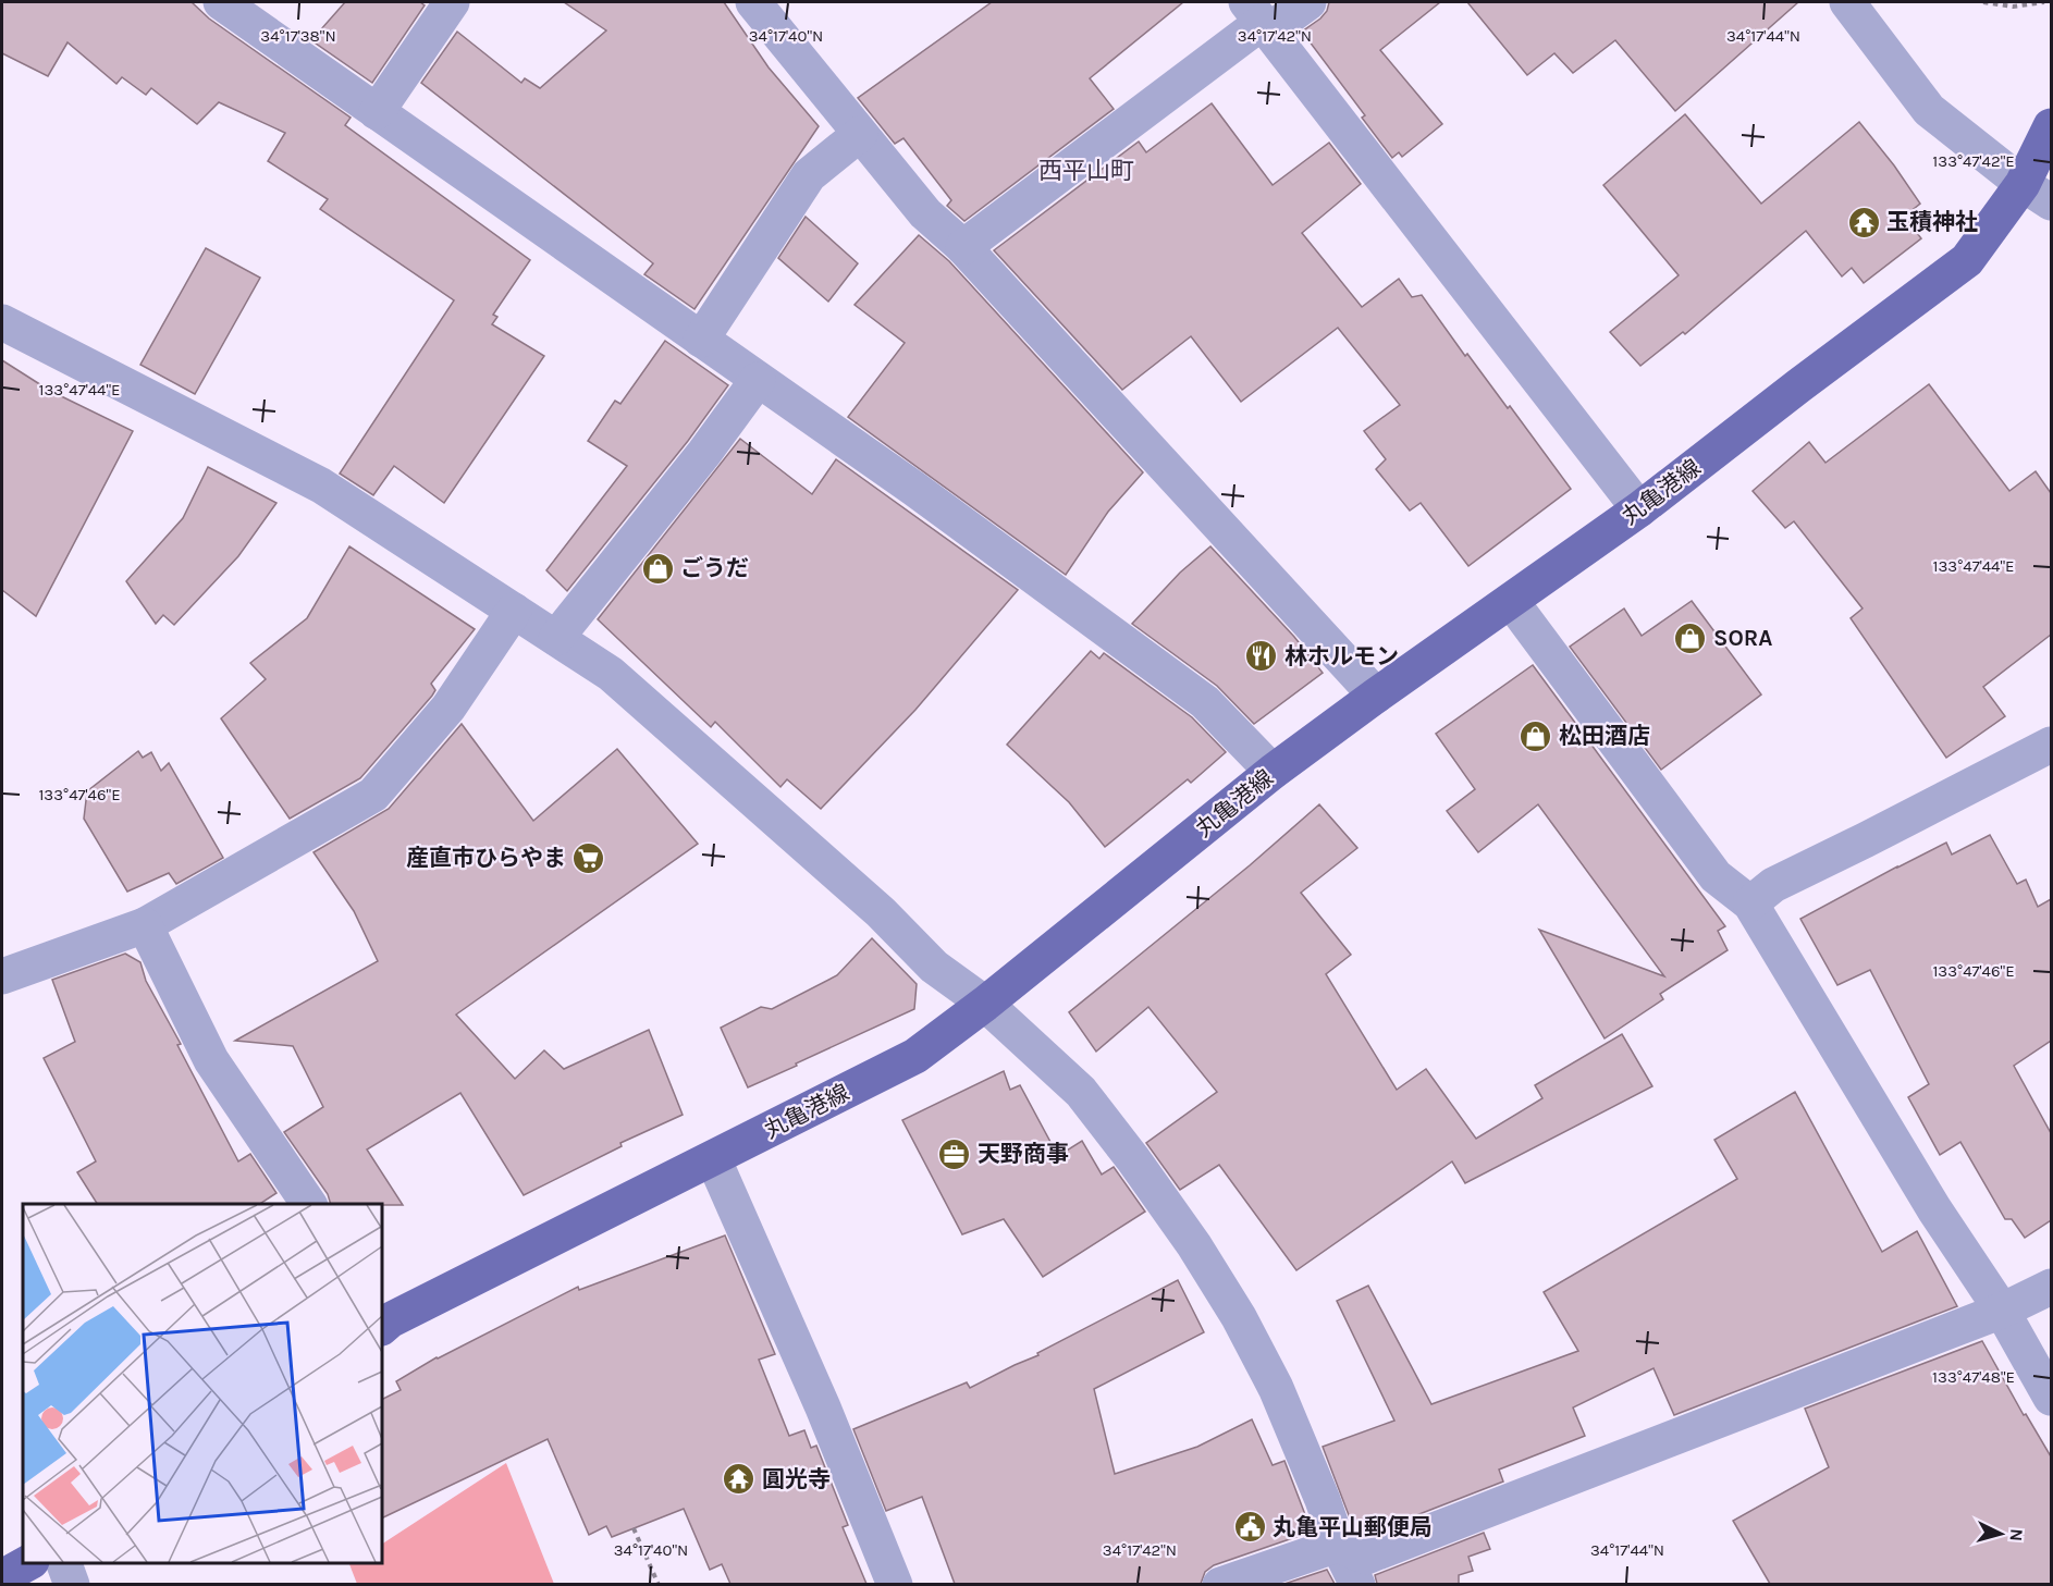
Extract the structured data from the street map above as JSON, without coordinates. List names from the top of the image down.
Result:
{
  "streets": {
    "main road": ["丸亀港線"]
  },
  "districts": ["西平山町"],
  "places": {
    "temple": ["玉積神社", "圓光寺"],
    "shop": ["ごうだ", "SORA", "松田酒店"],
    "restaurant": ["林ホルモン"],
    "supermarket": ["産直市ひらやま"],
    "office": ["天野商事"],
    "public building": ["丸亀平山郵便局"]
  },
  "north": "right",
  "coordinates": [
    "34°17'38\"N",
    "34°17'40\"N",
    "34°17'42\"N",
    "34°17'44\"N",
    "133°47'42\"E",
    "133°47'44\"E",
    "133°47'46\"E",
    "133°47'48\"E"
  ]
}
